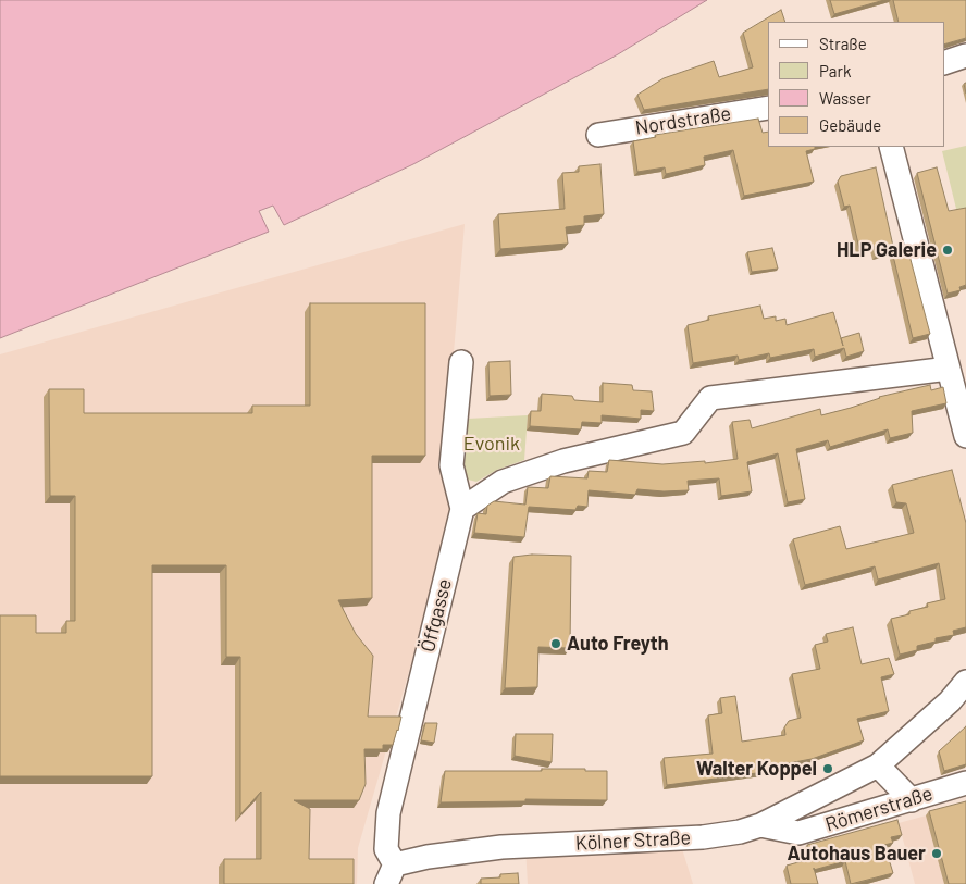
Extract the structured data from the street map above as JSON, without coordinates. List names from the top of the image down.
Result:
{
  "streets": {
    "street": [
      "Nordstraße",
      "Öffgasse",
      "Römerstraße",
      "Kölner Straße"
    ]
  },
  "crossings": [
    ["Öffgasse", "Kölner Straße"],
    ["Römerstraße", "Kölner Straße"]
  ],
  "parks": ["Evonik"],
  "places": [
    "HLP Galerie",
    "Auto Freyth",
    "Walter Koppel",
    "Autohaus Bauer"
  ],
  "legend": [
    "Straße",
    "Park",
    "Wasser",
    "Gebäude"
  ]
}
